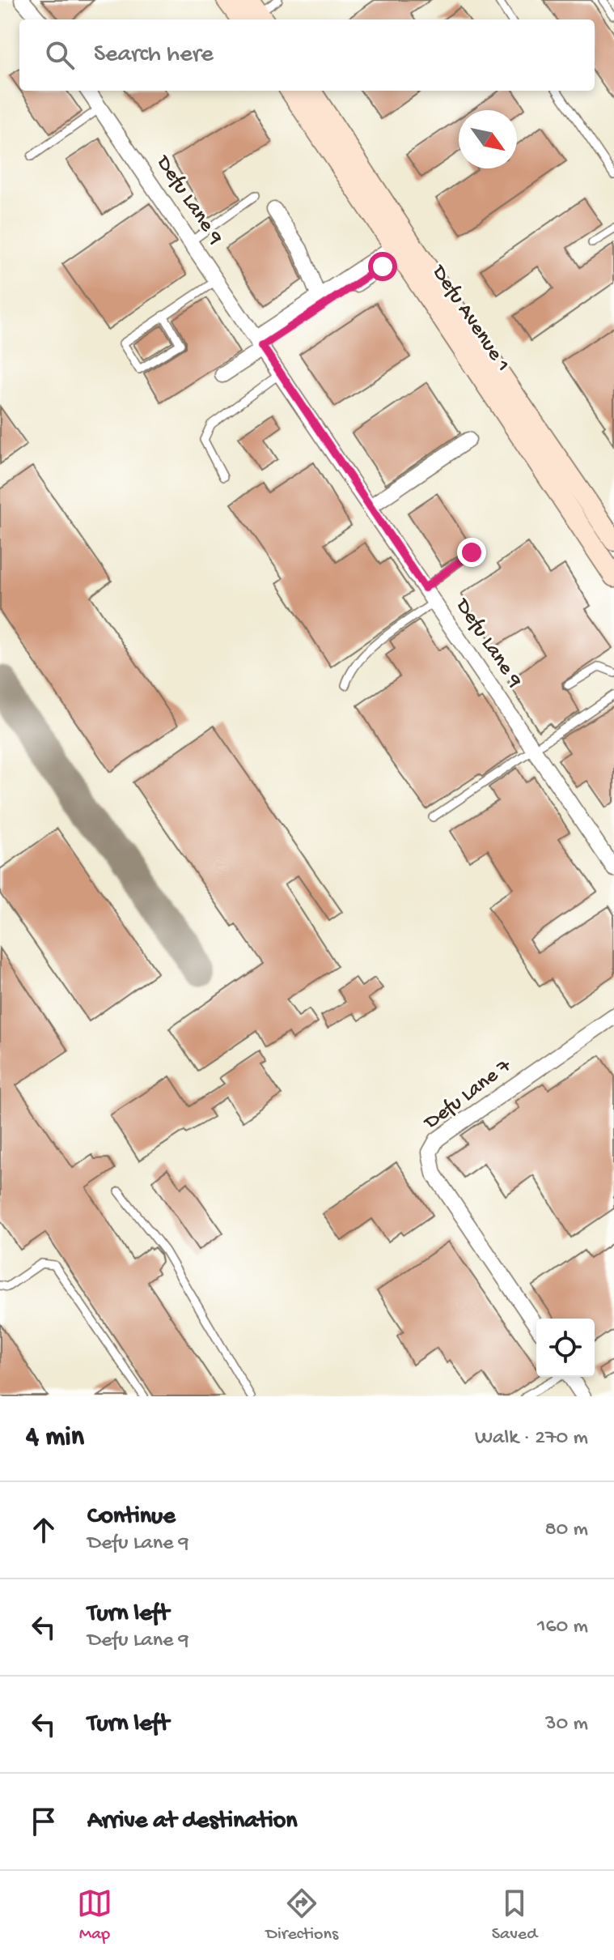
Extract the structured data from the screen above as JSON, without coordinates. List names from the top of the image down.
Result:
{
  "streets": {
    "main road": ["Defu Avenue 1"],
    "street": ["Defu Lane 9", "Defu Lane 7"]
  },
  "north": "bottom right",
  "page": {
    "search": "Search here",
    "heading": ["4 min", "Walk · 270 m"],
    "list": [
      ["Continue", "Defu Lane 9", "80 m"],
      ["Turn left", "Defu Lane 9", "160 m"],
      ["Turn left", "30 m"],
      "Arrive at destination"
    ],
    "nav": ["Map", "Directions", "Saved"]
  }
}
